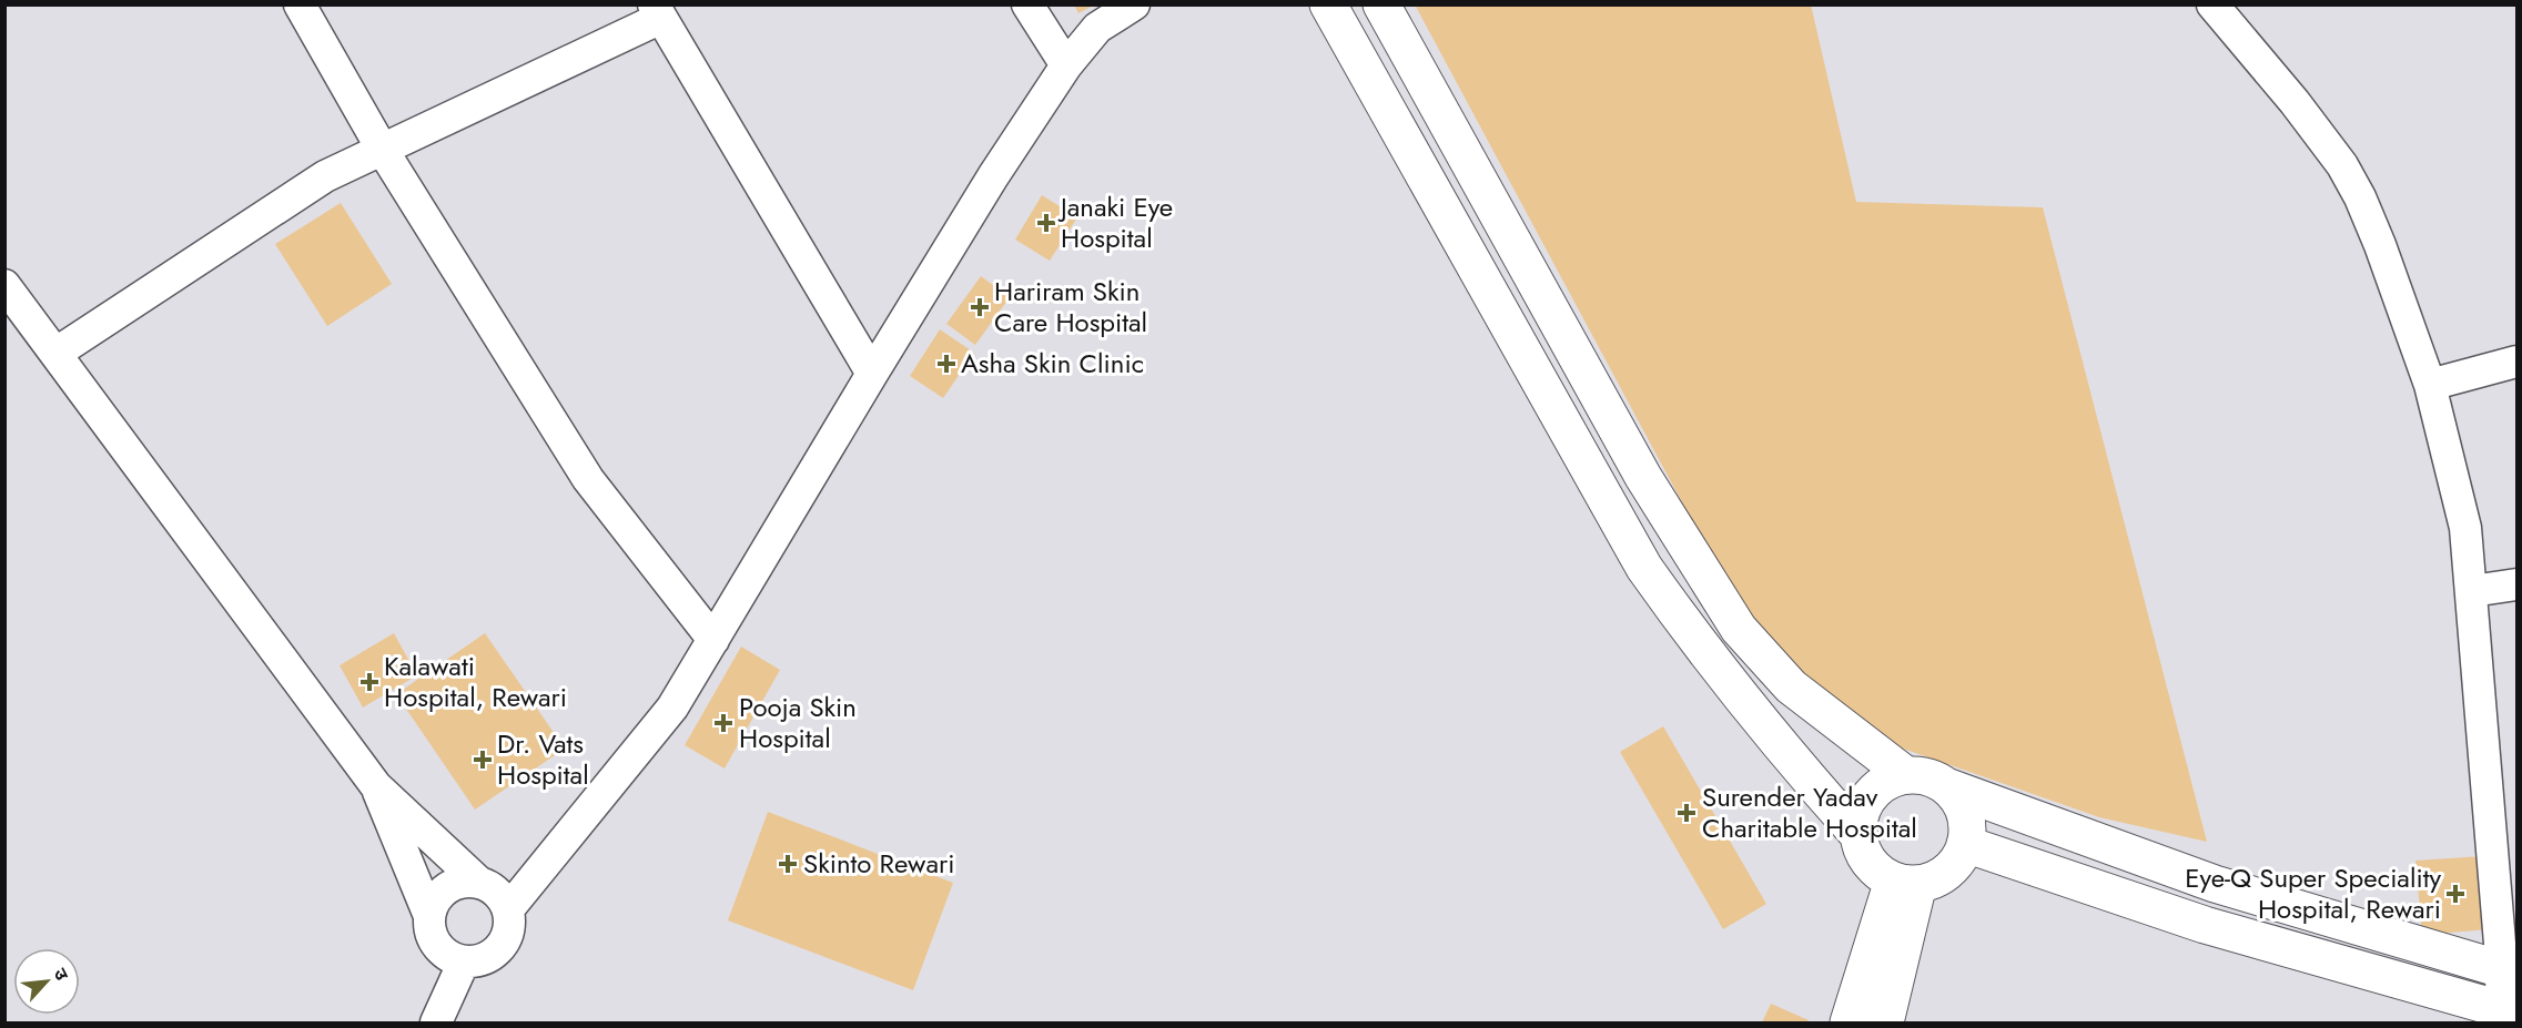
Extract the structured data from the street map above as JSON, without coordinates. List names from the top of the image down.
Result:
{
  "places": {
    "health": [
      "Janaki Eye Hospital",
      "Hariram Skin Care Hospital",
      "Asha Skin Clinic",
      "Kalawati Hospital, Rewari",
      "Pooja Skin Hospital",
      "Dr. Vats Hospital",
      "Surender Yadav Charitable Hospital",
      "Skinto Rewari",
      "Eye-Q Super Speciality Hospital, Rewari"
    ]
  },
  "north": "top right"
}
